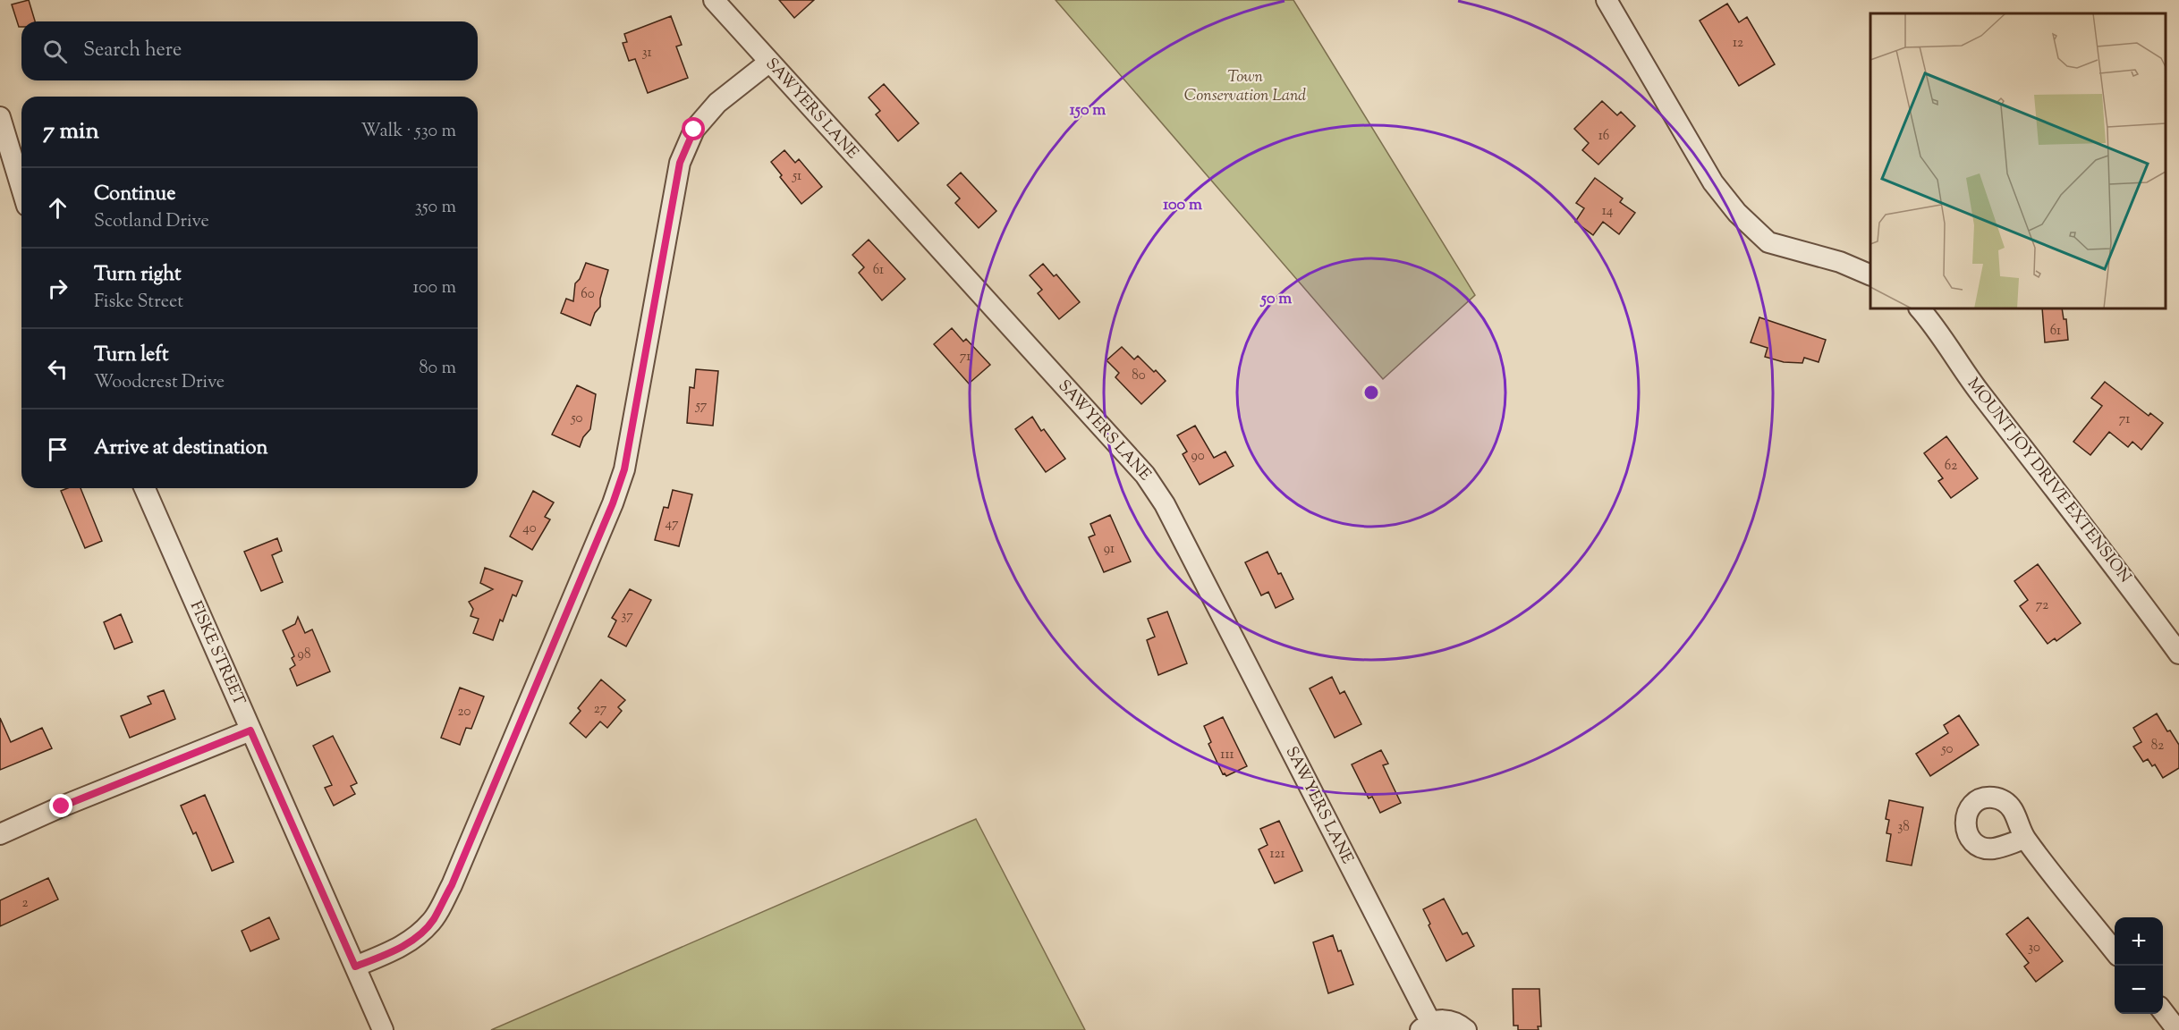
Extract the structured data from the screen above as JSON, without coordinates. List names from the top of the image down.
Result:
{
  "streets": {
    "street": ["SAWYERS LANE", "MOUNT JOY DRIVE EXTENSION", "FISKE STREET"]
  },
  "parks": ["Town Conservation Land"],
  "house_numbers": [
    "12",
    "31",
    "16",
    "51",
    "14",
    "61",
    "60",
    "61",
    "71",
    "80",
    "57",
    "50",
    "71",
    "90",
    "62",
    "47",
    "40",
    "91",
    "72",
    "37",
    "98",
    "27",
    "20",
    "82",
    "50",
    "111",
    "38",
    "121",
    "2",
    "30"
  ],
  "page": {
    "search": "Search here",
    "heading": ["7 min", "Walk · 530 m"],
    "list": [
      ["Continue", "Scotland Drive", "350 m"],
      ["Turn right", "Fiske Street", "100 m"],
      ["Turn left", "Woodcrest Drive", "80 m"],
      "Arrive at destination"
    ],
    "map_buttons": ["+", "−"]
  },
  "rings": ["150 m", "100 m", "50 m"]
}
